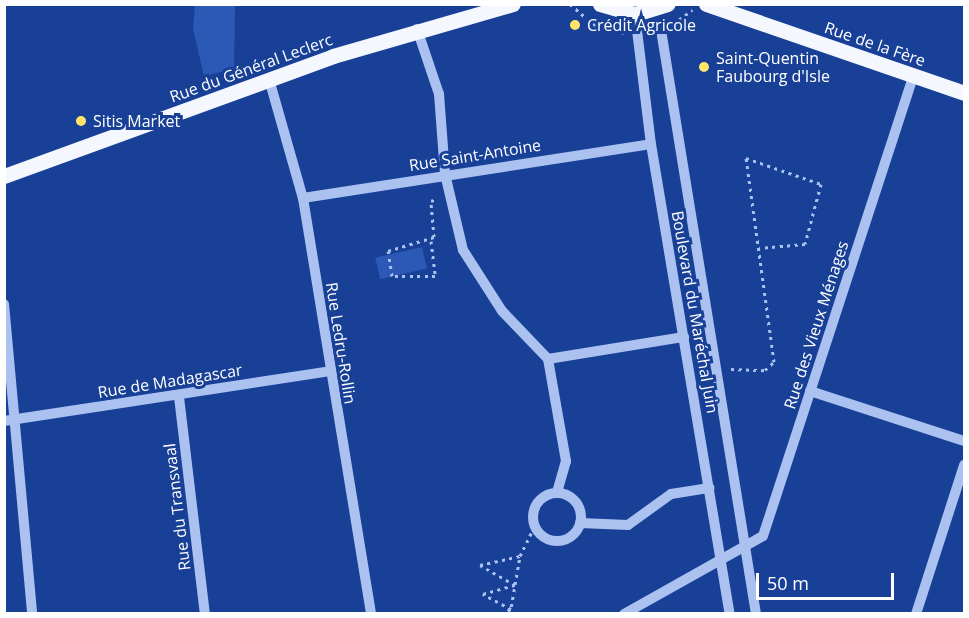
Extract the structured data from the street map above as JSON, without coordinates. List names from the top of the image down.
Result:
{
  "streets": {
    "main road": ["Rue de la Fère", "Rue du Général Leclerc"],
    "street": [
      "Rue Saint-Antoine",
      "Boulevard du Maréchal Juin",
      "Rue des Vieux Ménages",
      "Rue Ledru-Rollin",
      "Rue de Madagascar",
      "Rue du Transvaal"
    ]
  },
  "crossings": [
    ["Rue de la Fère", "Rue des Vieux Ménages"],
    ["Rue du Général Leclerc", "Rue Ledru-Rollin"],
    ["Rue Saint-Antoine", "Boulevard du Maréchal Juin"],
    ["Rue Saint-Antoine", "Rue Ledru-Rollin"],
    ["Boulevard du Maréchal Juin", "Rue des Vieux Ménages"],
    ["Rue Ledru-Rollin", "Rue de Madagascar"],
    ["Rue de Madagascar", "Rue du Transvaal"]
  ],
  "places": ["Crédit Agricole", "Saint-Quentin Faubourg d'Isle", "Sitis Market"],
  "scale_bar": "50 m"
}
